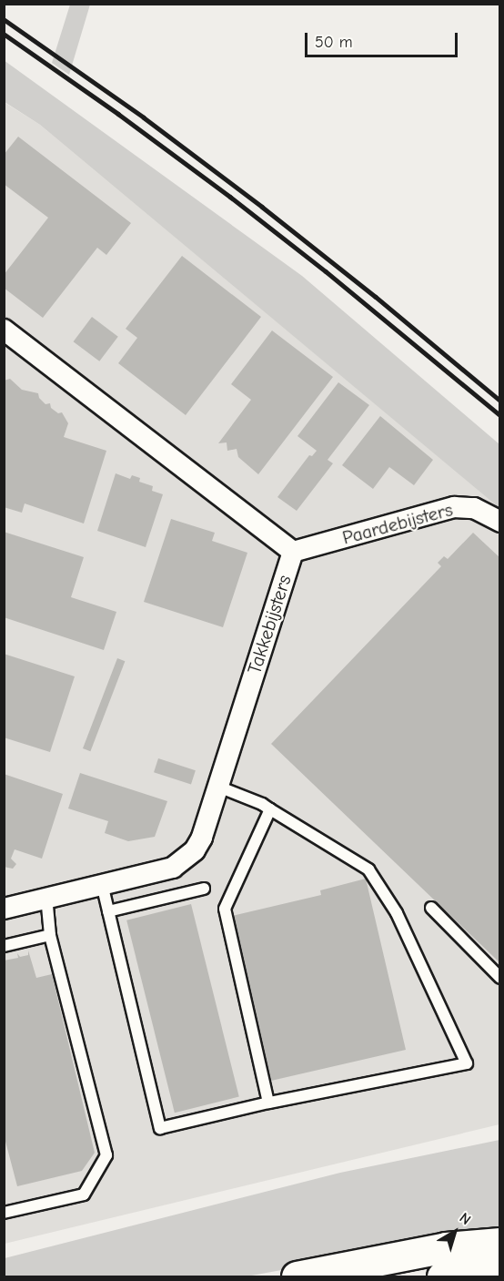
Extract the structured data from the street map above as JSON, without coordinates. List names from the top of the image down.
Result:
{
  "streets": {
    "street": ["Paardebijsters", "Takkebijsters"]
  },
  "crossings": [
    ["Paardebijsters", "Takkebijsters"]
  ],
  "scale_bar": "50 m",
  "north": "top right"
}
